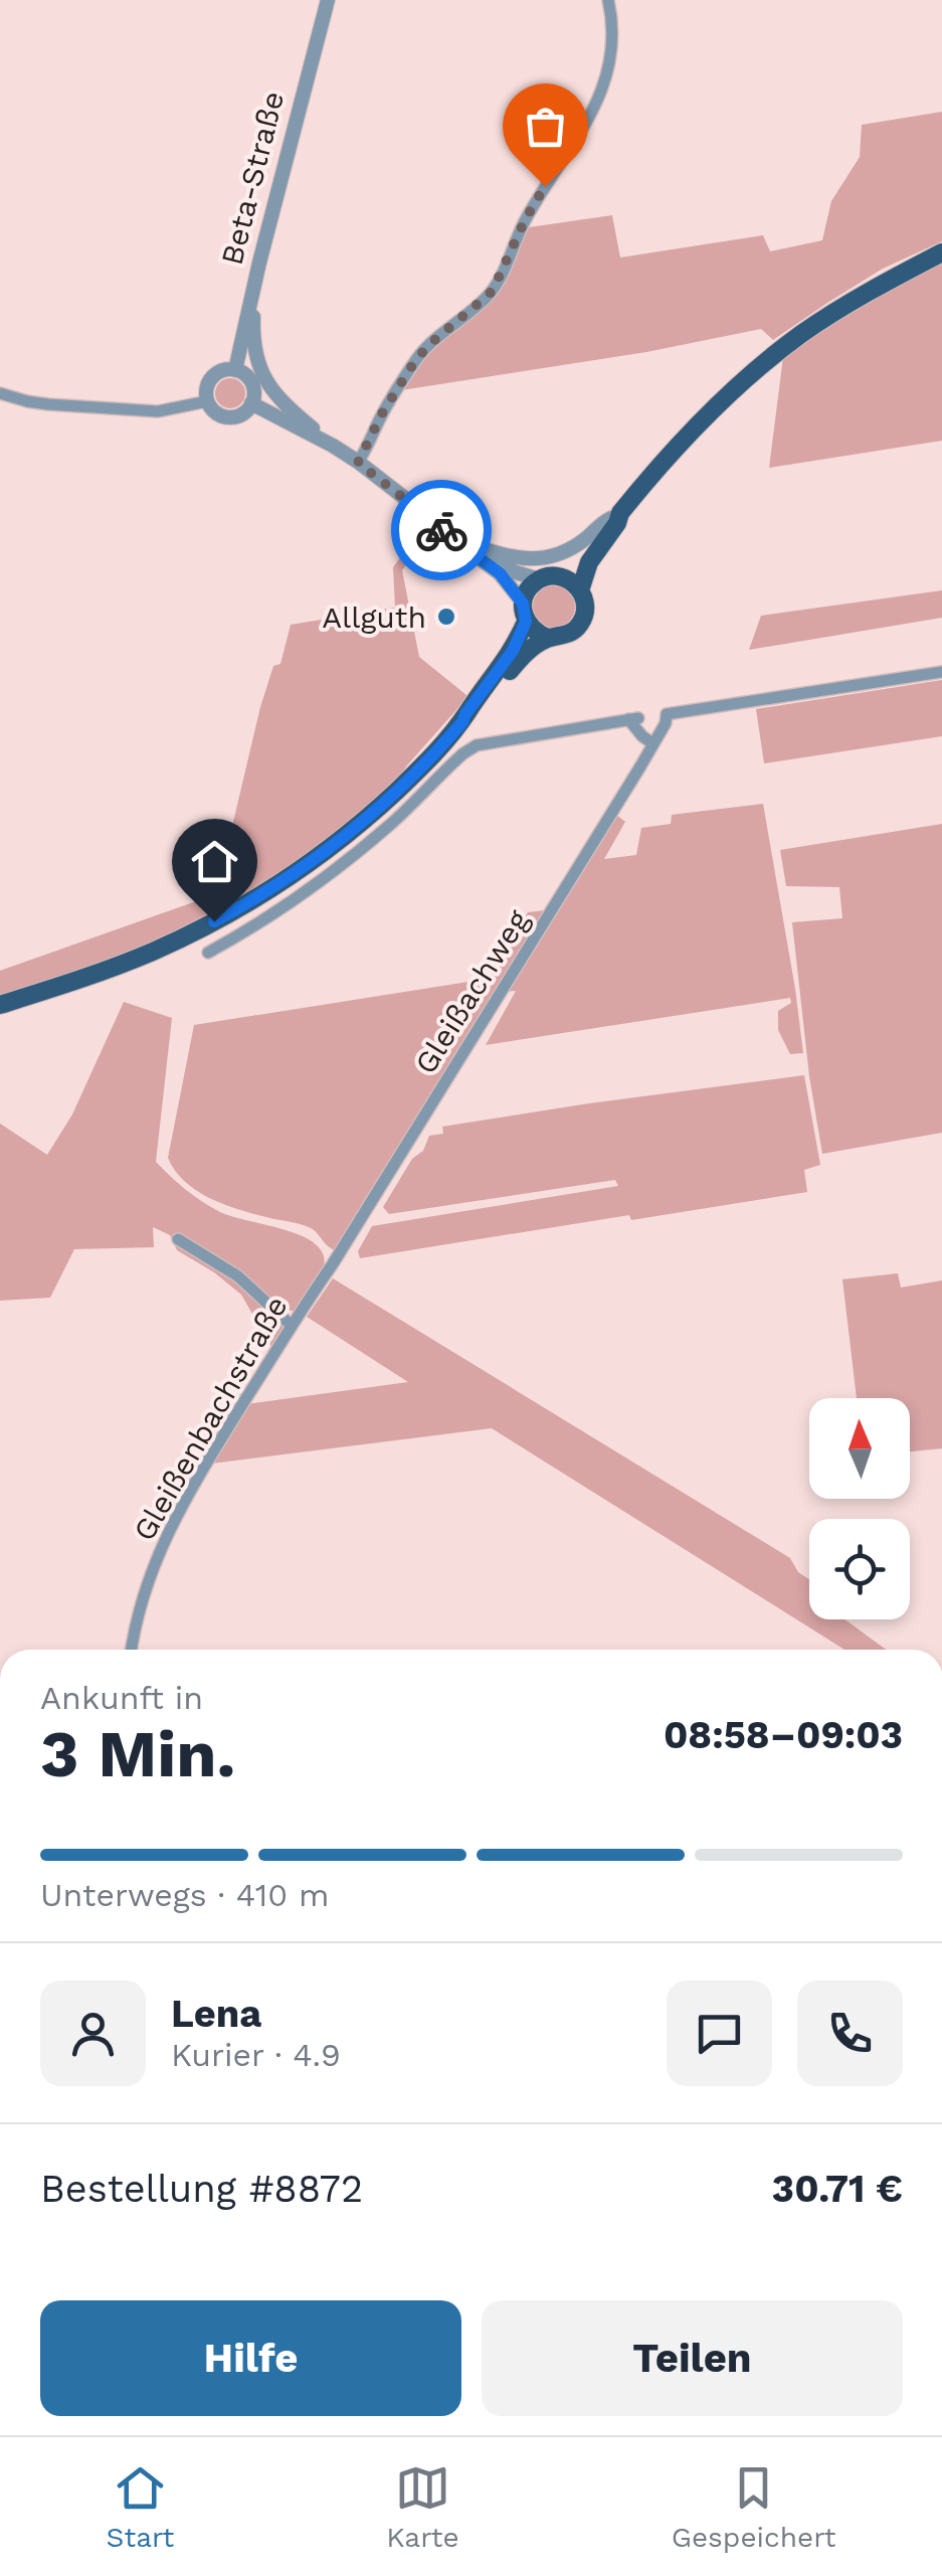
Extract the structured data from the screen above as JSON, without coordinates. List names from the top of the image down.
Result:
{
  "streets": {
    "street": ["Beta-Straße", "Gleißachweg", "Gleißenbachstraße"]
  },
  "crossings": [
    ["Gleißachweg", "Gleißenbachstraße"]
  ],
  "places": ["Allguth"],
  "north": "top",
  "page": {
    "heading": ["3 Min.", "Ankunft in", "08:58–09:03"],
    "panel": [
      "Lena",
      "Kurier · 4.9",
      "Bestellung #8872",
      "30.71 €"
    ],
    "bar": "Unterwegs · 410 m",
    "buttons": ["Hilfe", "Teilen"],
    "tabs": ["Start", "Karte", "Gespeichert"]
  }
}
